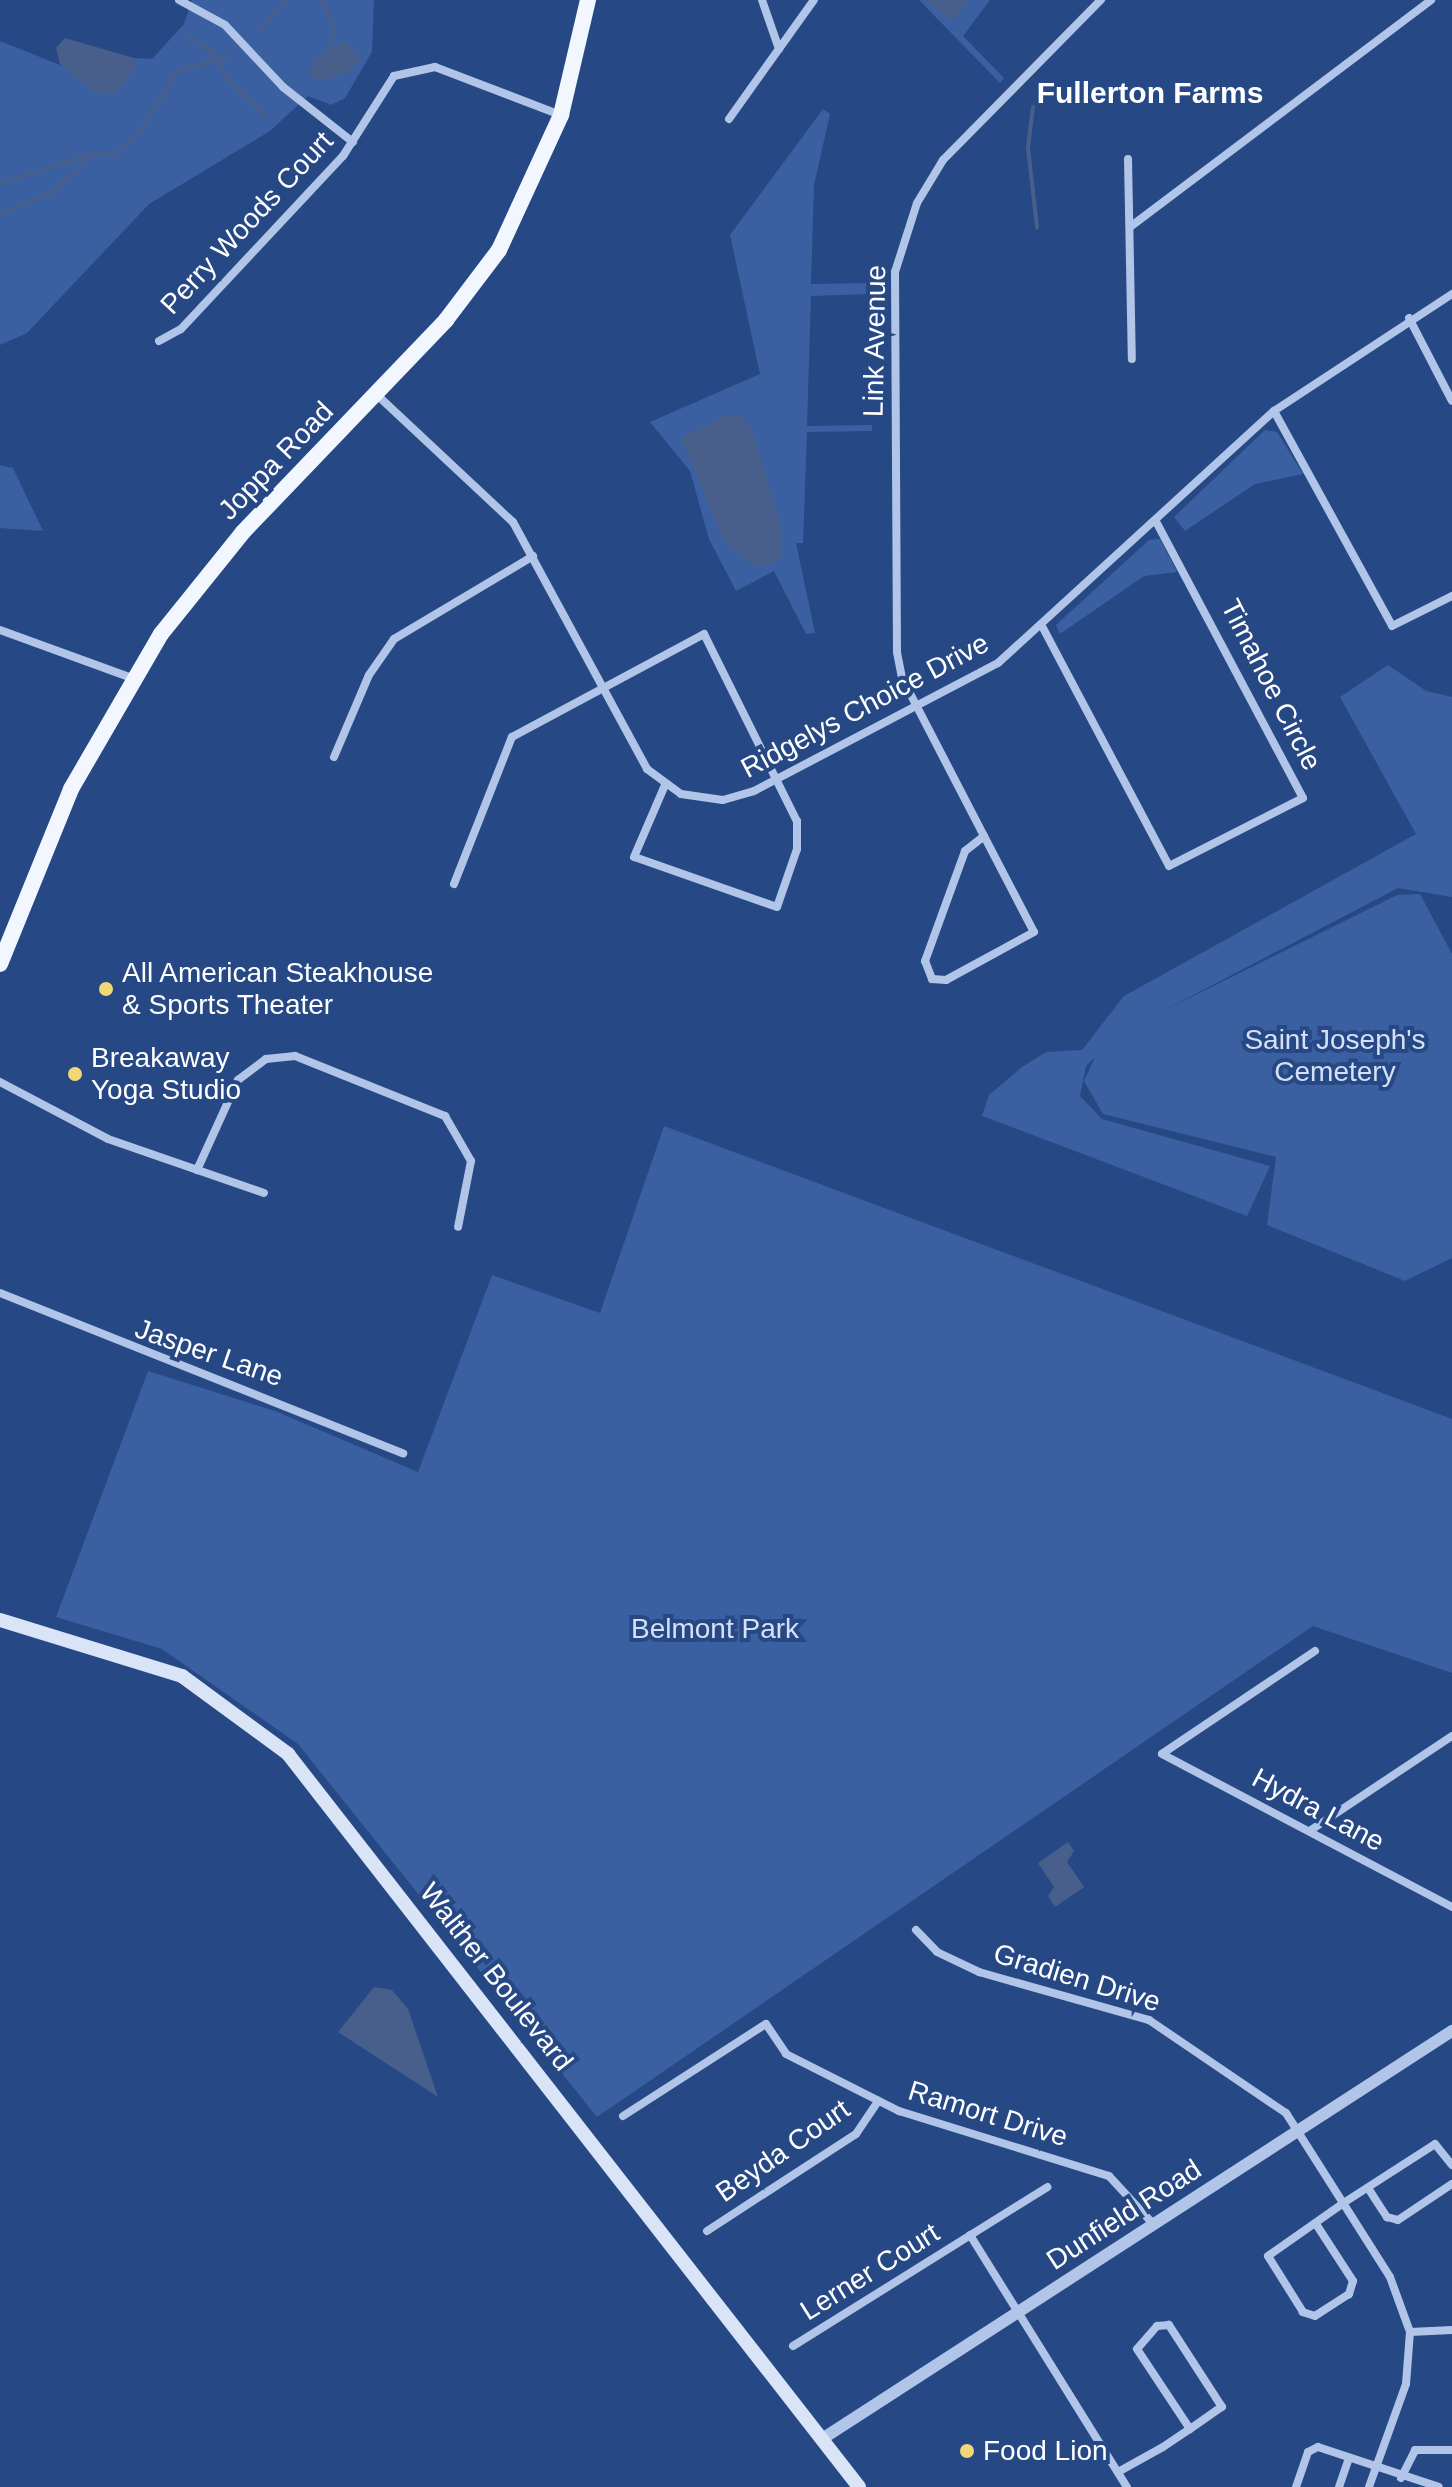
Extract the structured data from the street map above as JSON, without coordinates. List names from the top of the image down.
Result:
{
  "streets": {
    "main road": ["Joppa Road", "Walther Boulevard"],
    "street": [
      "Perry Woods Court",
      "Link Avenue",
      "Timahoe Circle",
      "Ridgelys Choice Drive",
      "Jasper Lane",
      "Hydra Lane",
      "Gradien Drive",
      "Ramort Drive",
      "Beyda Court",
      "Dunfield Road",
      "Lerner Court"
    ]
  },
  "crossings": [
    ["Perry Woods Court", "Joppa Road"],
    ["Link Avenue", "Ridgelys Choice Drive"],
    ["Joppa Road", "Ridgelys Choice Drive"],
    ["Timahoe Circle", "Ridgelys Choice Drive"],
    ["Walther Boulevard", "Dunfield Road"],
    ["Gradien Drive", "Dunfield Road"],
    ["Ramort Drive", "Beyda Court"],
    ["Ramort Drive", "Dunfield Road"],
    ["Dunfield Road", "Lerner Court"]
  ],
  "districts": ["Fullerton Farms"],
  "parks": ["Saint Joseph's Cemetery", "Belmont Park"],
  "places": ["All American Steakhouse & Sports Theater", "Breakaway Yoga Studio", "Food Lion"]
}
